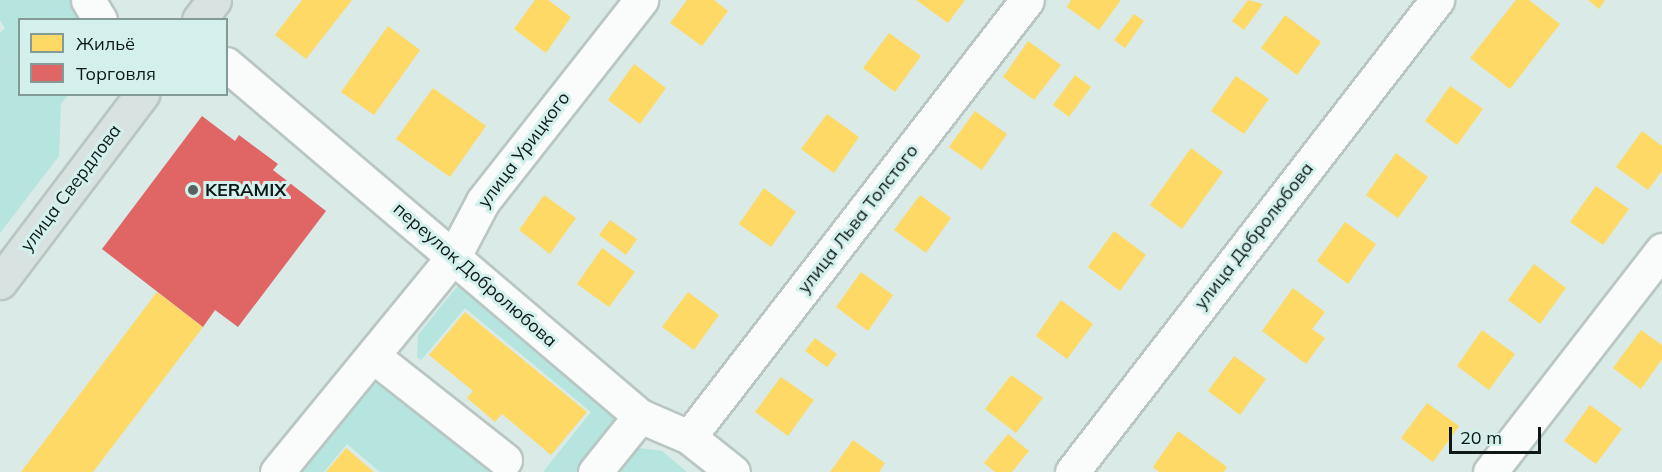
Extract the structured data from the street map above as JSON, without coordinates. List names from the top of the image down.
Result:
{
  "streets": {
    "main road": ["улица Свердлова"],
    "street": [
      "улица Урицкого",
      "улица Льва Толстого",
      "улица Добролюбова",
      "переулок Добролюбова"
    ]
  },
  "crossings": [
    ["улица Урицкого", "переулок Добролюбова"],
    ["улица Льва Толстого", "переулок Добролюбова"]
  ],
  "places": ["KERAMIX"],
  "legend": ["Жильё", "Торговля"],
  "scale_bar": "20 m"
}
